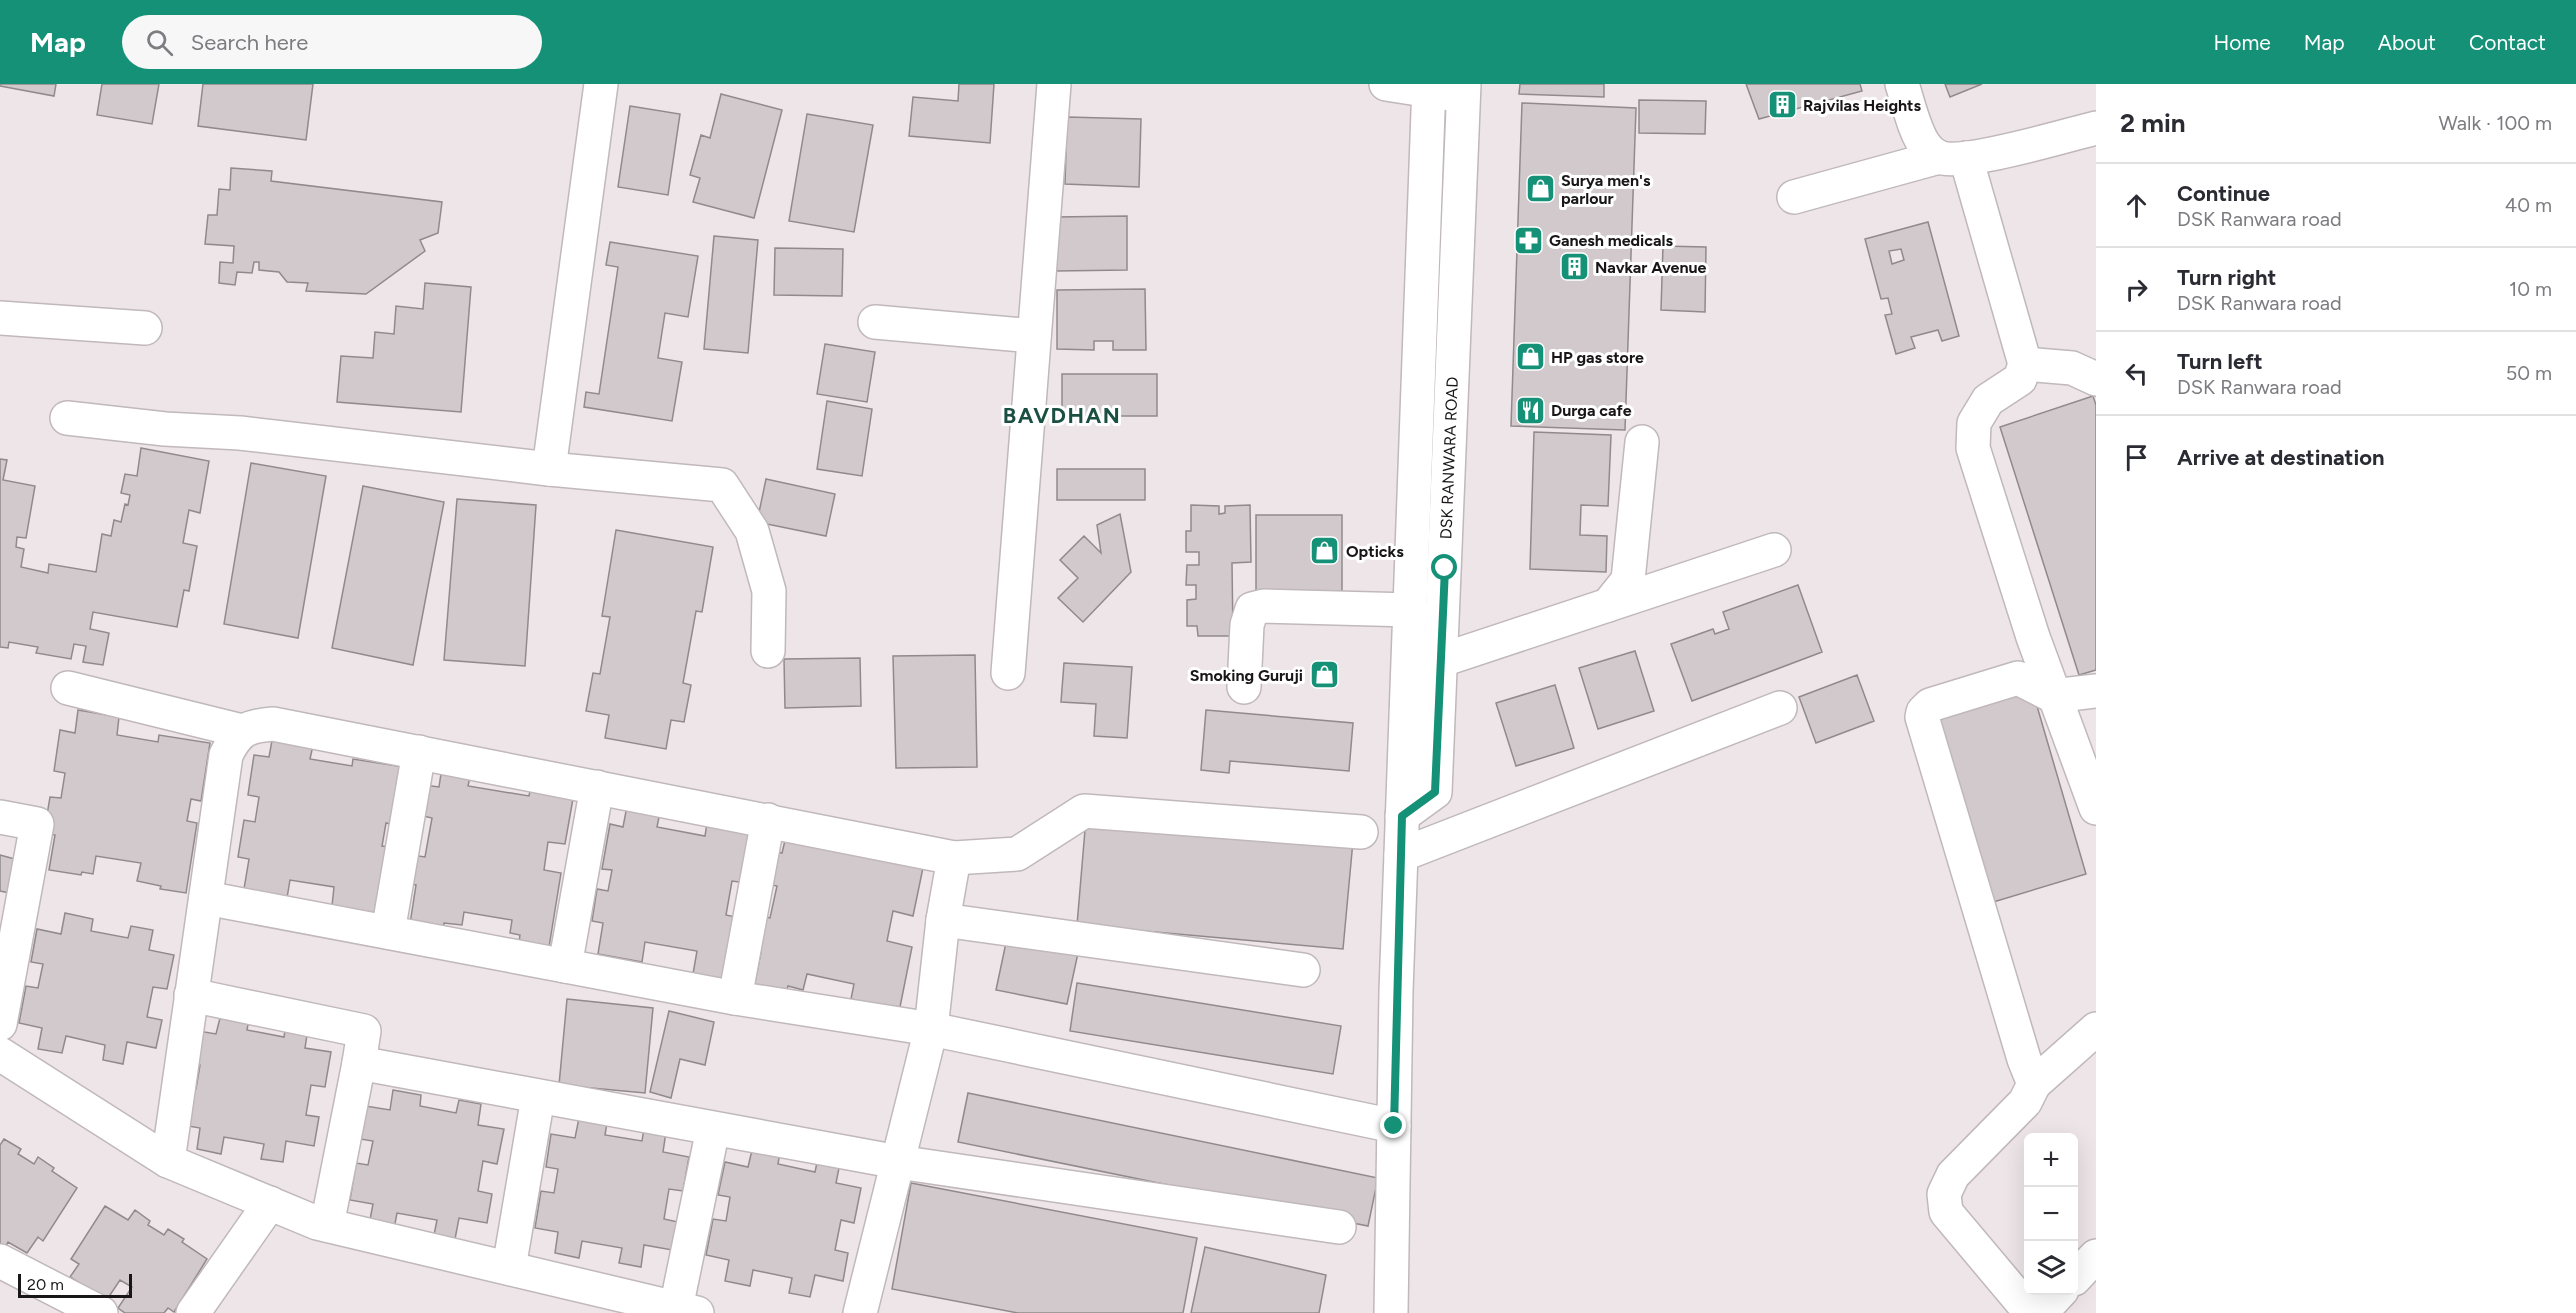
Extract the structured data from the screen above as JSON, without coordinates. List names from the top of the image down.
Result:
{
  "streets": {
    "street": ["DSK RANWARA ROAD"]
  },
  "districts": ["BAVDHAN"],
  "places": {
    "building": ["Rajvilas Heights", "Navkar Avenue"],
    "shop": [
      "Surya men's parlour",
      "HP gas store",
      "Opticks",
      "Smoking Guruji"
    ],
    "pharmacy": ["Ganesh medicals"],
    "restaurant": ["Durga cafe"]
  },
  "scale_bar": "20 m",
  "page": {
    "header": "Map",
    "search": "Search here",
    "nav": [
      "Home",
      "Map",
      "About",
      "Contact"
    ],
    "heading": ["2 min", "Walk · 100 m"],
    "list": [
      ["Continue", "DSK Ranwara road", "40 m"],
      ["Turn right", "DSK Ranwara road", "10 m"],
      ["Turn left", "DSK Ranwara road", "50 m"],
      "Arrive at destination"
    ],
    "map_buttons": ["+", "−"],
    "scale": "20 m"
  }
}
